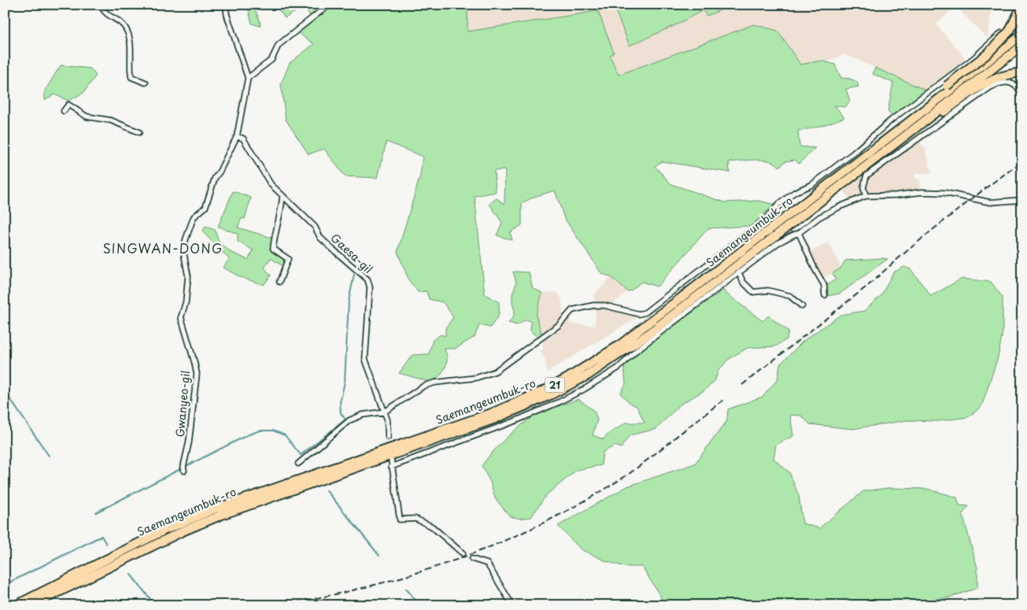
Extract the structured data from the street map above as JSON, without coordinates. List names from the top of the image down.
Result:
{
  "streets": {
    "highway": ["Saemangeumbuk-ro", "21"],
    "street": ["Gaesa-gil", "Gwanyeo-gil"]
  },
  "crossings": [
    ["Gaesa-gil", "Gwanyeo-gil"]
  ],
  "districts": ["SINGWAN-DONG"]
}
